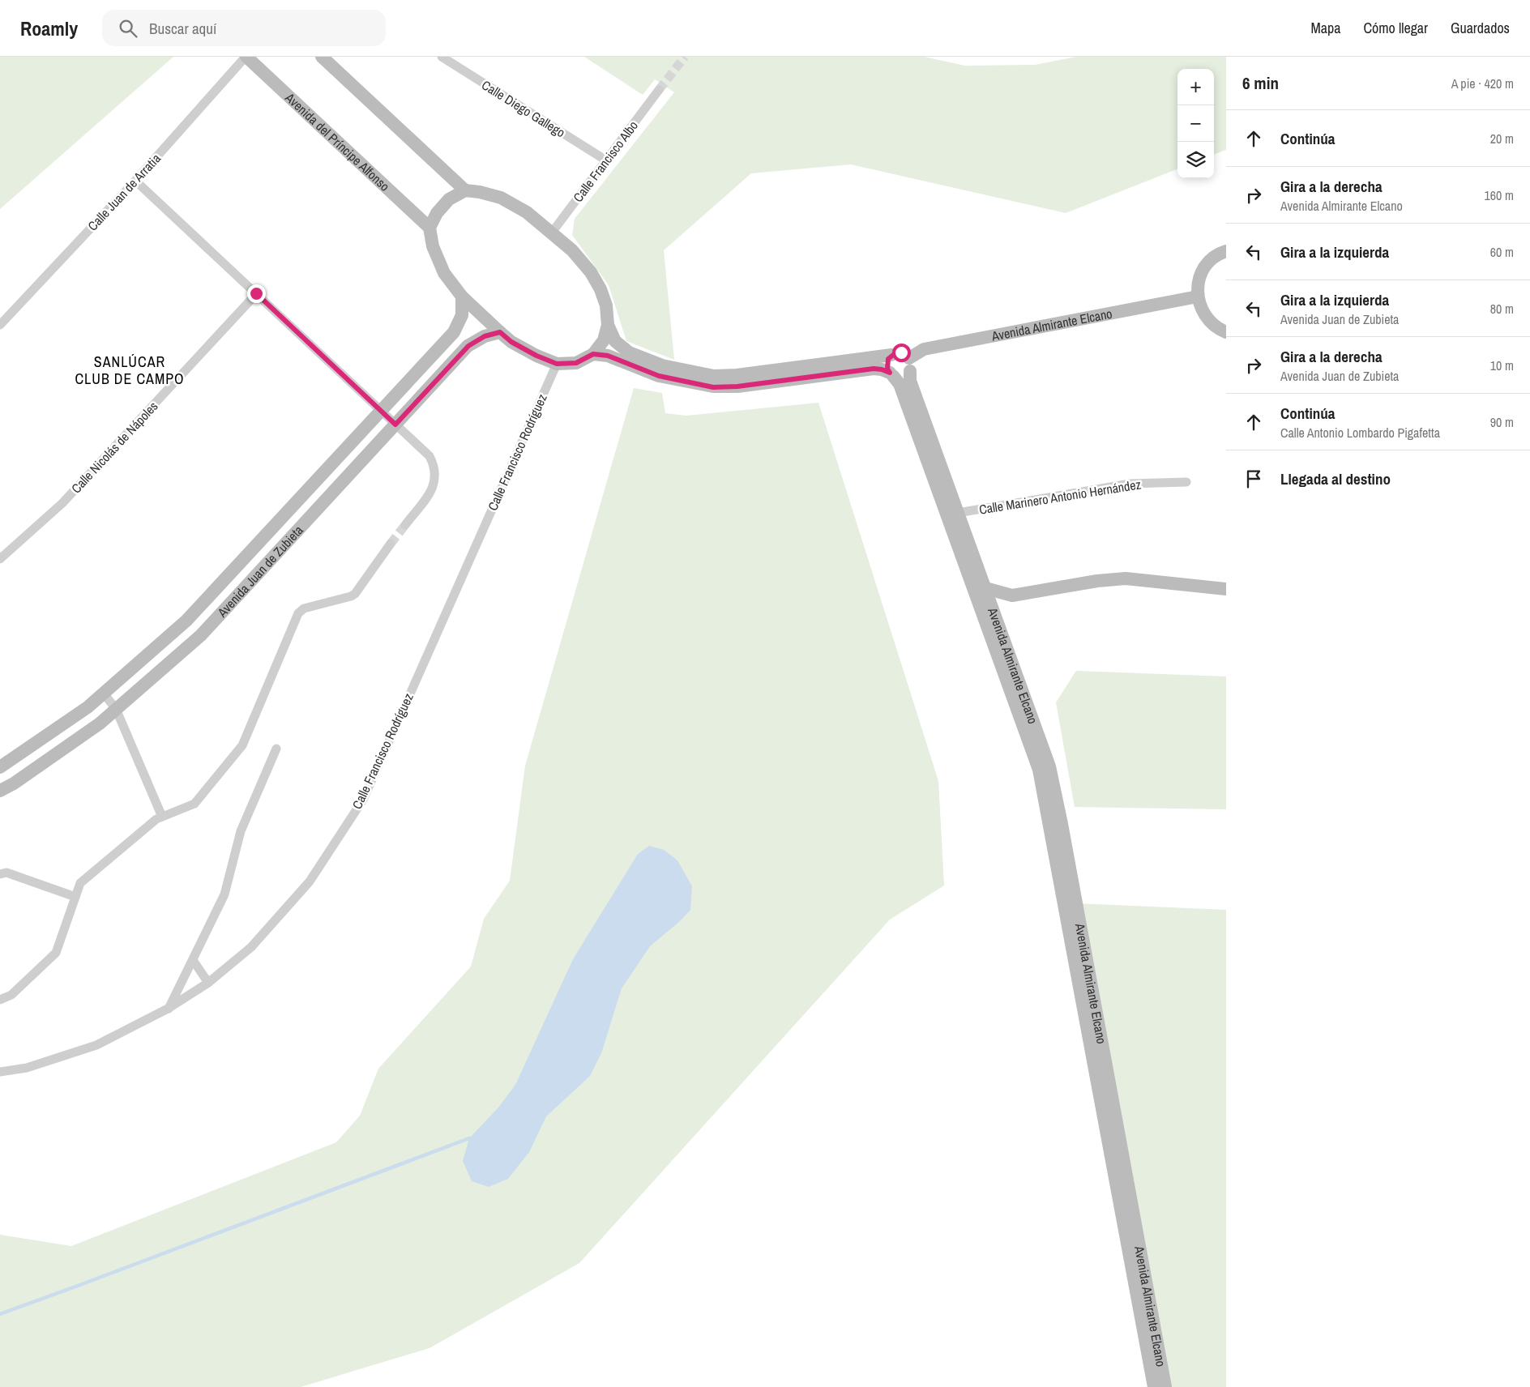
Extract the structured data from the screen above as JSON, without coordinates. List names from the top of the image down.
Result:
{
  "streets": {
    "street": [
      "Calle Diego Gallego",
      "Avenida del Príncipe Alfonso",
      "Calle Francisco Albo",
      "Calle Juan de Arratia",
      "Avenida Almirante Elcano",
      "Calle Nicolás de Nápoles",
      "Calle Francisco Rodríguez",
      "Calle Marinero Antonio Hernández",
      "Avenida Juan de Zubieta"
    ]
  },
  "crossings": [
    ["Calle Diego Gallego", "Calle Francisco Albo"],
    ["Avenida del Príncipe Alfonso", "Calle Juan de Arratia"],
    ["Avenida Almirante Elcano", "Calle Marinero Antonio Hernández"]
  ],
  "districts": ["SANLÚCAR CLUB DE CAMPO"],
  "page": {
    "header": "Roamly",
    "search": "Buscar aquí",
    "nav": ["Mapa", "Cómo llegar", "Guardados"],
    "heading": ["6 min", "A pie · 420 m"],
    "map_buttons": ["+", "−"],
    "list": [
      ["Continúa", "20 m"],
      ["Gira a la derecha", "Avenida Almirante Elcano", "160 m"],
      ["Gira a la izquierda", "60 m"],
      ["Gira a la izquierda", "Avenida Juan de Zubieta", "80 m"],
      ["Gira a la derecha", "Avenida Juan de Zubieta", "10 m"],
      ["Continúa", "Calle Antonio Lombardo Pigafetta", "90 m"],
      "Llegada al destino"
    ]
  }
}
